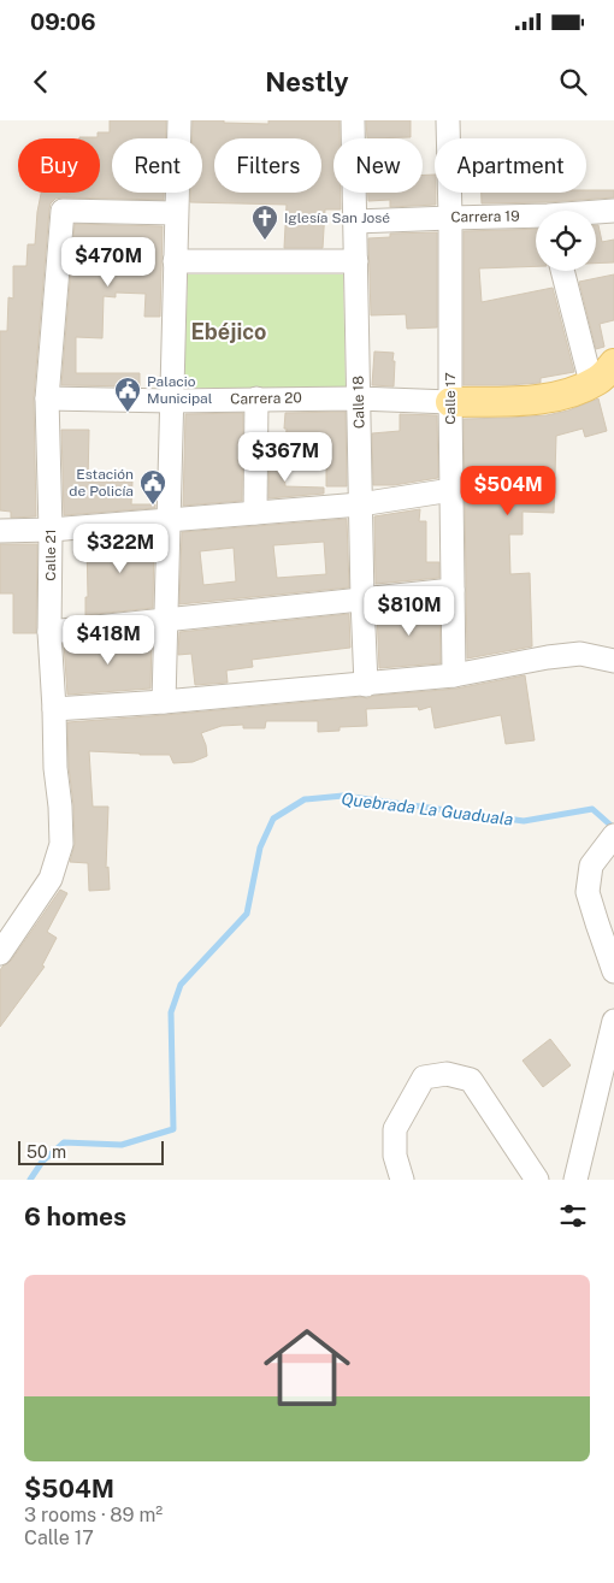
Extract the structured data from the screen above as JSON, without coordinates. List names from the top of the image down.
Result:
{
  "streets": {
    "street": [
      "Carrera 19",
      "Carrera 20",
      "Calle 17",
      "Calle 18",
      "Calle 21"
    ]
  },
  "crossings": [
    ["Carrera 19", "Calle 17"],
    ["Carrera 19", "Calle 18"],
    ["Carrera 20", "Calle 17"],
    ["Carrera 20", "Calle 18"],
    ["Carrera 20", "Calle 21"]
  ],
  "districts": ["Ebéjico"],
  "water": ["Quebrada La Guaduala"],
  "places": {
    "church": ["Iglesía San José"],
    "public building": ["Palacio Municipal", "Estación de Policía"]
  },
  "scale_bar": "50 m",
  "page": {
    "status": "09:06",
    "header": "Nestly",
    "chip": [
      "Buy",
      "Rent",
      "Filters",
      "New",
      "Apartment"
    ],
    "price": [
      "$470M",
      "$367M",
      "$504M",
      "$322M",
      "$810M",
      "$418M"
    ],
    "scale": "50 m",
    "heading": "6 homes",
    "list": [
      {
        "name": "$504M",
        "note": "3 rooms · 89 m² · Calle 17"
      }
    ]
  }
}
